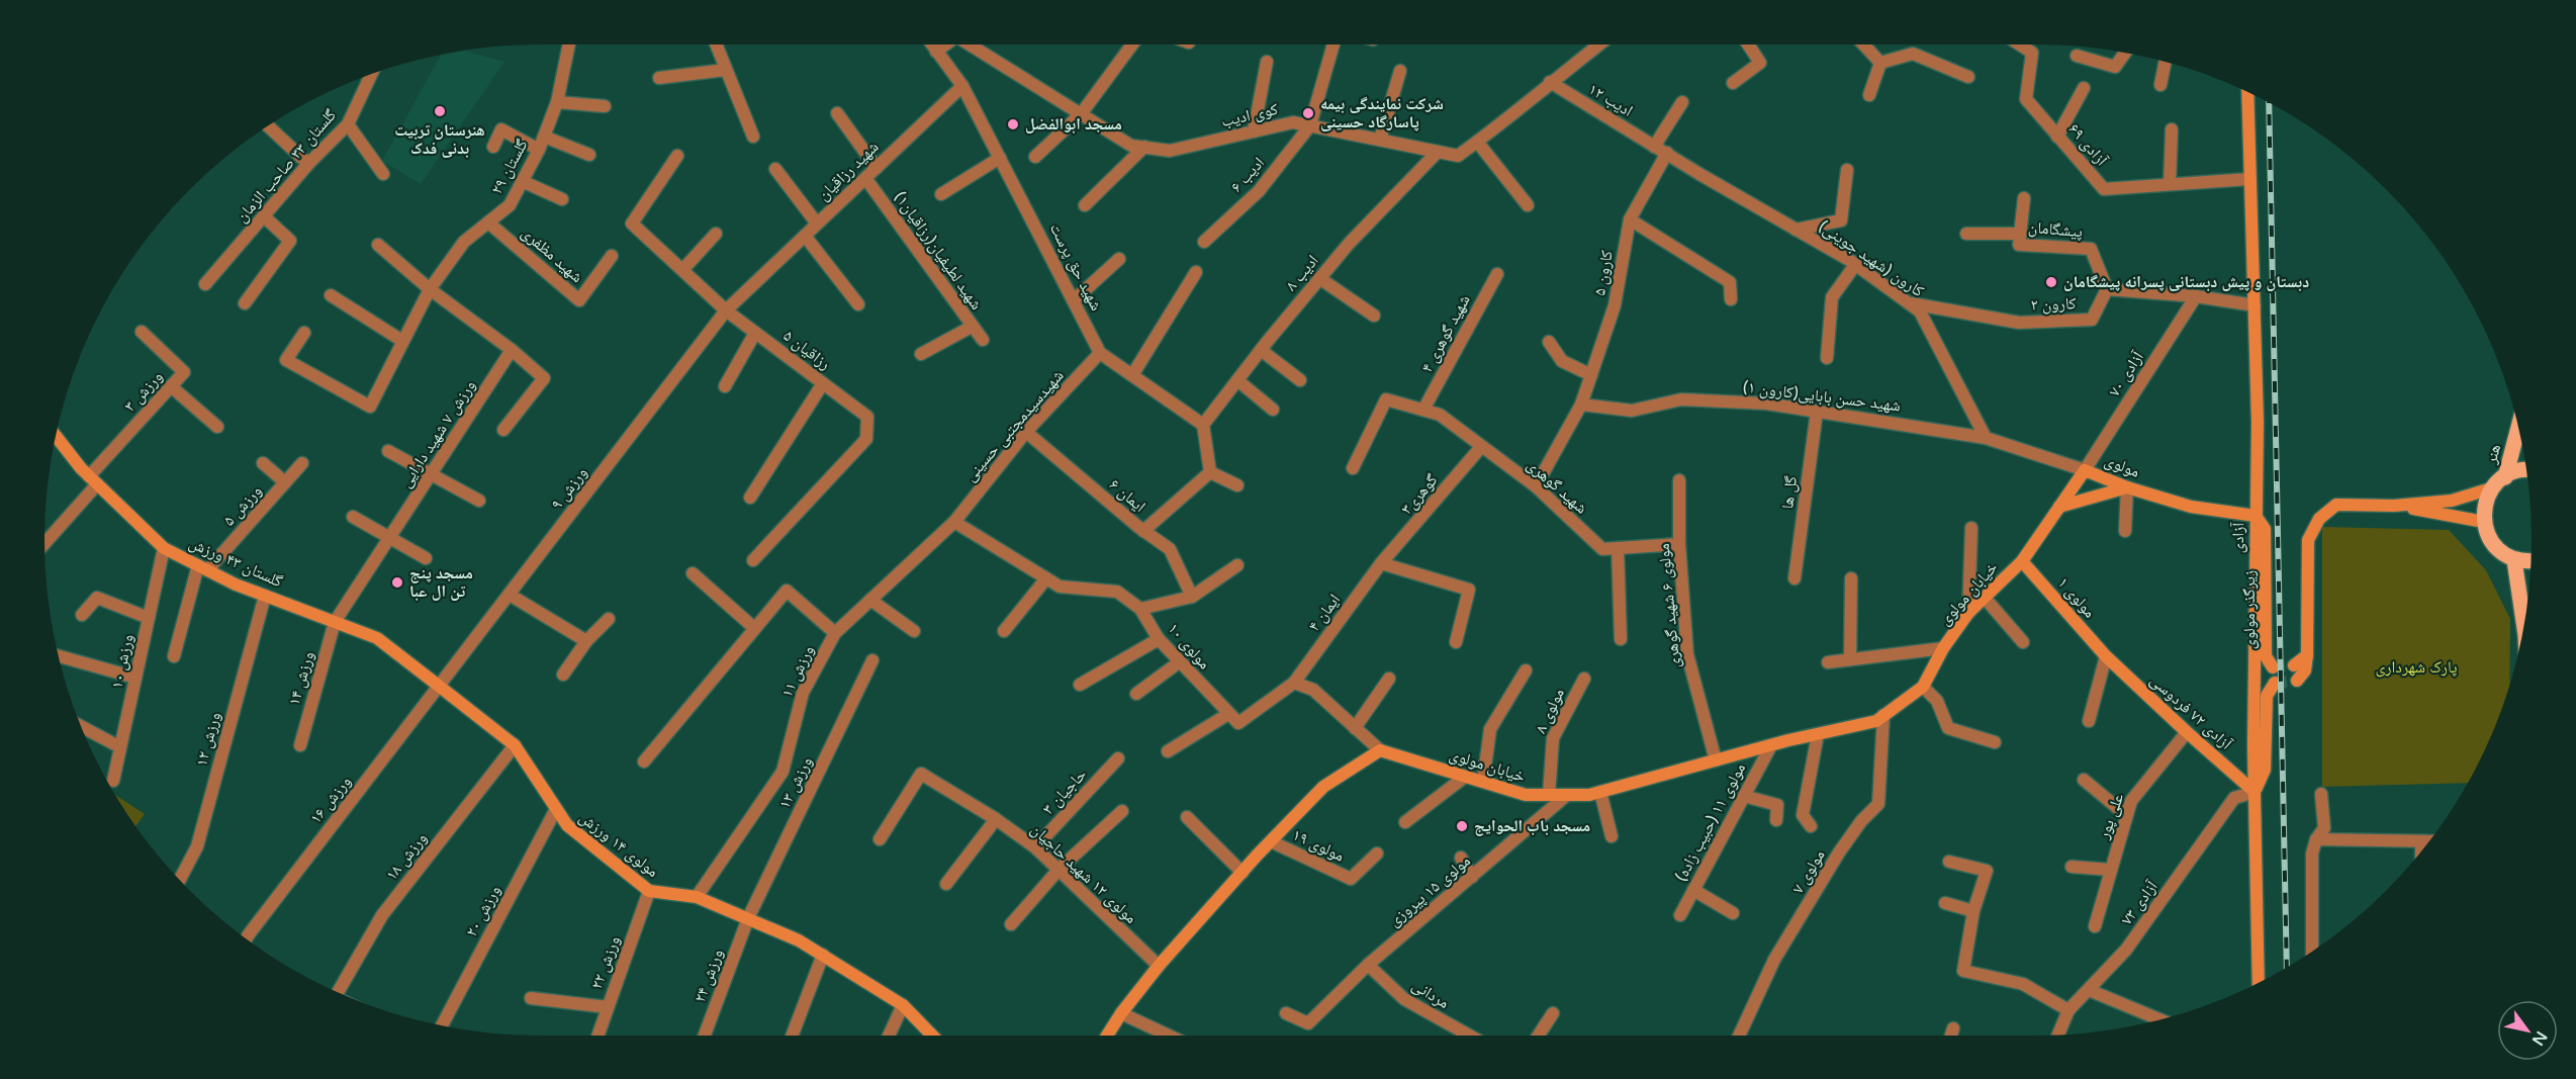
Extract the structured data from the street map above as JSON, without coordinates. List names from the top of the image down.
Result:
{
  "streets": {
    "main road": ["هنر"],
    "street": [
      "ادیب ۱۲",
      "کوی ادیب",
      "آزادی ۶۹",
      "گلستان ۳۳ صاحب الزمان",
      "گلستان ۲۹",
      "شهید رزاقیان",
      "ادیب ۶",
      "پیشگامان",
      "شهید لطیفیان(رزاقیان۱)",
      "شهید مظفری",
      "کارون (شهید جوینی)",
      "شهید حق پرست",
      "ادیب ۸",
      "کارون ۵",
      "کارون ۲",
      "شهید گوهری ۴",
      "رزاقیان ۵",
      "آزادی ۷۰",
      "ورزش ۳",
      "شهید حسن بابایی(کارون ۱)",
      "شهیدسیدمجتبی حسینی",
      "ورزش ۷ شهید دارایی",
      "مولوی",
      "شهید گوهری",
      "ورزش ۹",
      "گل ها",
      "گوهری۳",
      "ایمان ۶",
      "ورزش ۵",
      "آزادی",
      "گلستان ۴۳ ورزش",
      "خیابان مولوی",
      "مولوی ۱",
      "مولوی ۶ شهید گوهری",
      "زیرگذر مولوی",
      "ایمان ۴",
      "مولوی ۱۰",
      "ورزش ۱۰",
      "ورزش ۱۱",
      "ورزش ۱۴",
      "مولوی ۸",
      "آزادی ۷۲ فردوسی",
      "ورزش ۱۲",
      "ورزش ۱۳",
      "حاجیان ۳",
      "ورزش ۱۶",
      "علی پور",
      "مولوی ۱۱ (حبیب زاده)",
      "مولوی ۱۴ ورزش",
      "مولوی ۱۹",
      "ورزش ۱۸",
      "مولوی ۷",
      "مولوی ۱۲ شهید حاجیان",
      "مولوی ۱۵ پیروزی",
      "آزادی ۷۳",
      "ورزش ۲۰",
      "ورزش ۲۲",
      "ورزش ۲۴",
      "مردانی"
    ]
  },
  "crossings": [
    ["ادیب ۱۲", "کوی ادیب"],
    ["ادیب ۱۲", "کارون (شهید جوینی)"],
    ["کوی ادیب", "ادیب ۶"],
    ["کوی ادیب", "ادیب ۸"],
    ["آزادی ۶۹", "آزادی"],
    ["گلستان ۲۹", "شهید مظفری"],
    ["شهید رزاقیان", "شهید لطیفیان(رزاقیان۱)"],
    ["شهید رزاقیان", "شهید حق پرست"],
    ["شهید رزاقیان", "رزاقیان ۵"],
    ["شهید رزاقیان", "ورزش ۹"],
    ["پیشگامان", "کارون ۲"],
    ["کارون (شهید جوینی)", "کارون ۵"],
    ["کارون (شهید جوینی)", "کارون ۲"],
    ["کارون (شهید جوینی)", "شهید حسن بابایی(کارون ۱)"],
    ["شهید حق پرست", "ادیب ۸"],
    ["شهید حق پرست", "شهیدسیدمجتبی حسینی"],
    ["کارون ۵", "شهید حسن بابایی(کارون ۱)"],
    ["کارون ۵", "شهید گوهری"],
    ["شهید گوهری ۴", "شهید گوهری"],
    ["رزاقیان ۵", "ورزش ۹"],
    ["آزادی ۷۰", "مولوی"],
    ["ورزش ۳", "گلستان ۴۳ ورزش"],
    ["شهید حسن بابایی(کارون ۱)", "گل ها"],
    ["شهیدسیدمجتبی حسینی", "ایمان ۶"],
    ["شهیدسیدمجتبی حسینی", "مولوی ۱۰"],
    ["شهیدسیدمجتبی حسینی", "ورزش ۱۱"],
    ["ورزش ۷ شهید دارایی", "گلستان ۴۳ ورزش"],
    ["ورزش ۷ شهید دارایی", "ورزش ۱۴"],
    ["مولوی", "آزادی"],
    ["مولوی", "خیابان مولوی"],
    ["مولوی", "مولوی ۱"],
    ["مولوی", "زیرگذر مولوی"],
    ["شهید گوهری", "گوهری۳"],
    ["شهید گوهری", "مولوی ۶ شهید گوهری"],
    ["ورزش ۹", "گلستان ۴۳ ورزش"],
    ["ورزش ۹", "ورزش ۱۶"],
    ["ورزش ۹", "مولوی ۱۴ ورزش"],
    ["گوهری۳", "ایمان ۴"],
    ["ورزش ۵", "گلستان ۴۳ ورزش"],
    ["آزادی", "زیرگذر مولوی"],
    ["آزادی", "آزادی ۷۲ فردوسی"],
    ["آزادی", "آزادی ۷۳"],
    ["گلستان ۴۳ ورزش", "ورزش ۱۰"],
    ["گلستان ۴۳ ورزش", "ورزش ۱۴"],
    ["گلستان ۴۳ ورزش", "ورزش ۱۲"],
    ["گلستان ۴۳ ورزش", "ورزش ۱۶"],
    ["گلستان ۴۳ ورزش", "مولوی ۱۴ ورزش"],
    ["خیابان مولوی", "مولوی ۱"],
    ["خیابان مولوی", "مولوی ۶ شهید گوهری"],
    ["خیابان مولوی", "مولوی ۸"],
    ["خیابان مولوی", "مولوی ۱۱ (حبیب زاده)"],
    ["خیابان مولوی", "مولوی ۷"],
    ["خیابان مولوی", "مولوی ۱۵ پیروزی"],
    ["مولوی ۱", "آزادی ۷۲ فردوسی"],
    ["مولوی ۱۰", "ورزش ۱۱"],
    ["ورزش ۱۱", "مولوی ۱۴ ورزش"],
    ["آزادی ۷۲ فردوسی", "علی پور"],
    ["آزادی ۷۲ فردوسی", "آزادی ۷۳"],
    ["ورزش ۱۳", "مولوی ۱۴ ورزش"],
    ["ورزش ۱۳", "ورزش ۲۴"],
    ["حاجیان ۳", "مولوی ۱۲ شهید حاجیان"],
    ["ورزش ۱۶", "مولوی ۱۴ ورزش"],
    ["مولوی ۱۴ ورزش", "ورزش ۱۸"],
    ["مولوی ۱۴ ورزش", "ورزش ۲۰"],
    ["مولوی ۱۴ ورزش", "ورزش ۲۲"],
    ["مولوی ۱۴ ورزش", "ورزش ۲۴"],
    ["مولوی ۱۵ پیروزی", "مردانی"]
  ],
  "parks": ["پارک شهرداری"],
  "places": [
    "هنرستان تربیت بدنی فدک",
    "شرکت نمایندگی بیمه پاسارگاد حسینی",
    "مسجد ابوالفضل",
    "دبستان و پیش دبستانی پسرانه پیشگامان",
    "مسجد پنج تن ال عبا",
    "مسجد باب الحوایج"
  ],
  "north": "bottom right"
}
